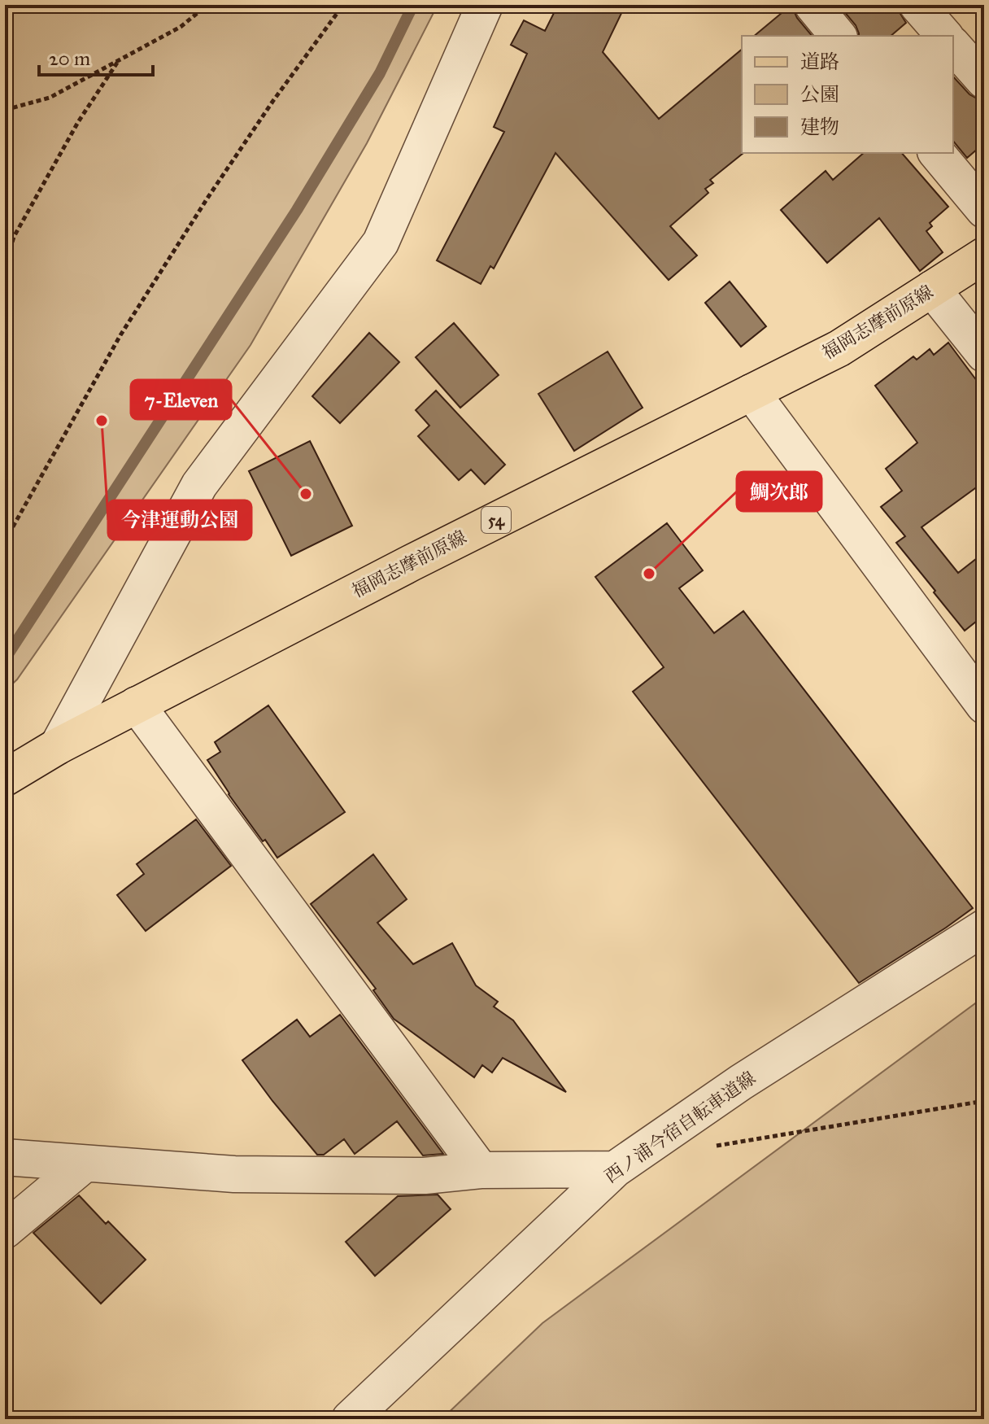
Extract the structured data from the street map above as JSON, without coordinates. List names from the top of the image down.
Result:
{
  "streets": {
    "main road": ["福岡志摩前原線", "54"],
    "street": ["西ノ浦今宿自転車道線"]
  },
  "places": ["今津運動公園", "7-Eleven", "鯛次郎"],
  "legend": ["道路", "公園", "建物"],
  "scale_bar": "20 m"
}
